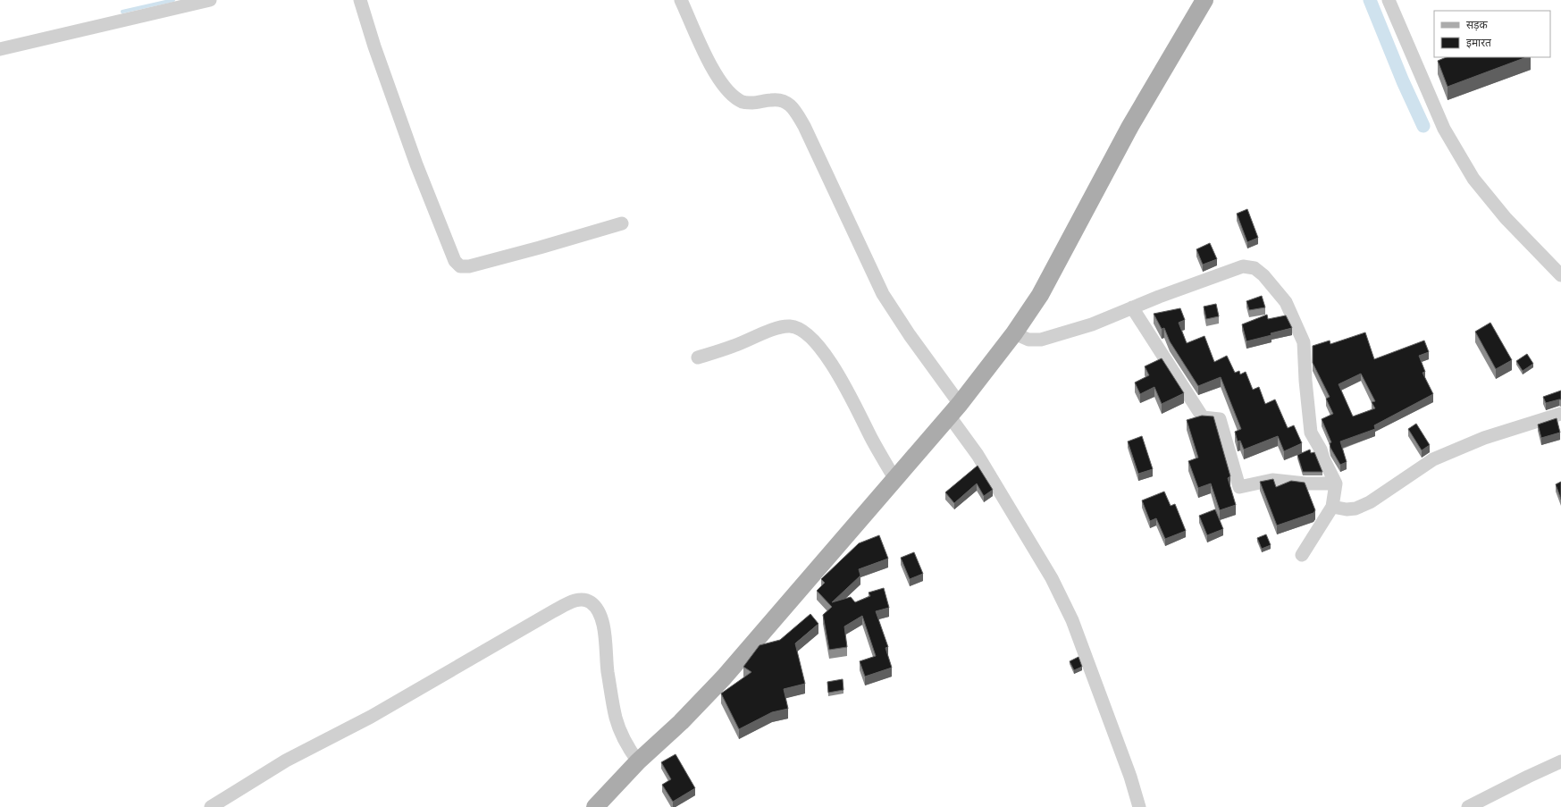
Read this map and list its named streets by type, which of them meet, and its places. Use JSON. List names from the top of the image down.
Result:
{
  "legend": ["सड़क", "इमारत"]
}
